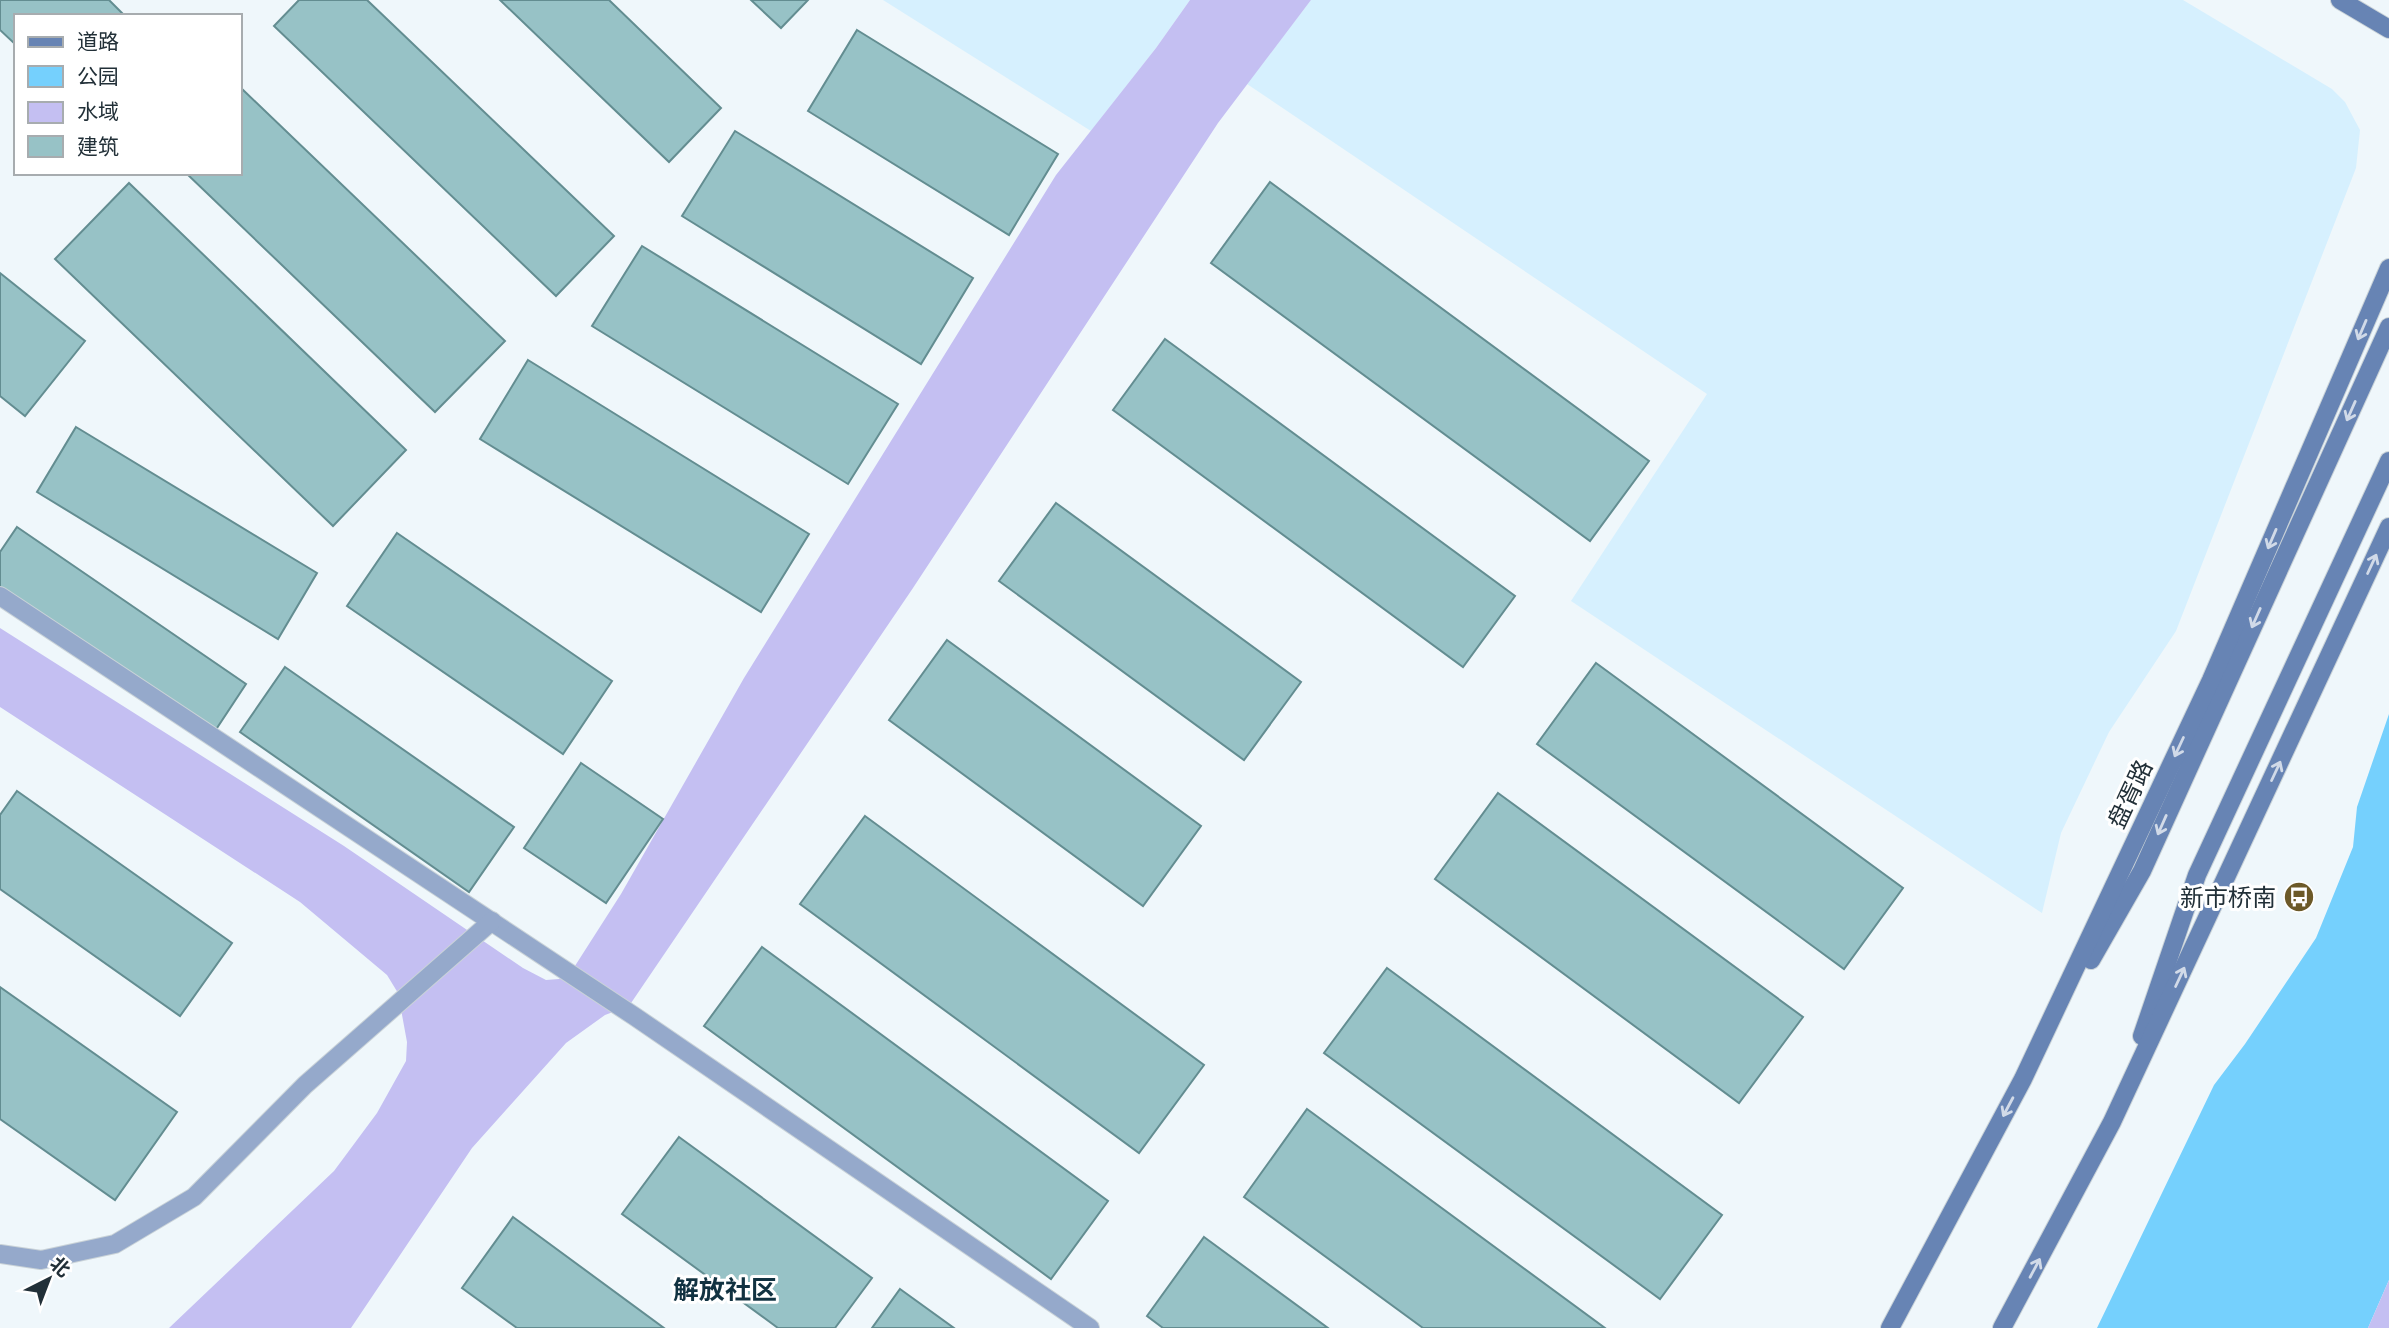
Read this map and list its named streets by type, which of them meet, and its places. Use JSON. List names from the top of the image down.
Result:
{
  "streets": {
    "main road": ["盘胥路"]
  },
  "districts": ["解放社区"],
  "places": {
    "bus stop": ["新市桥南"]
  },
  "legend": [
    "道路",
    "公园",
    "水域",
    "建筑"
  ],
  "north": "top right"
}
